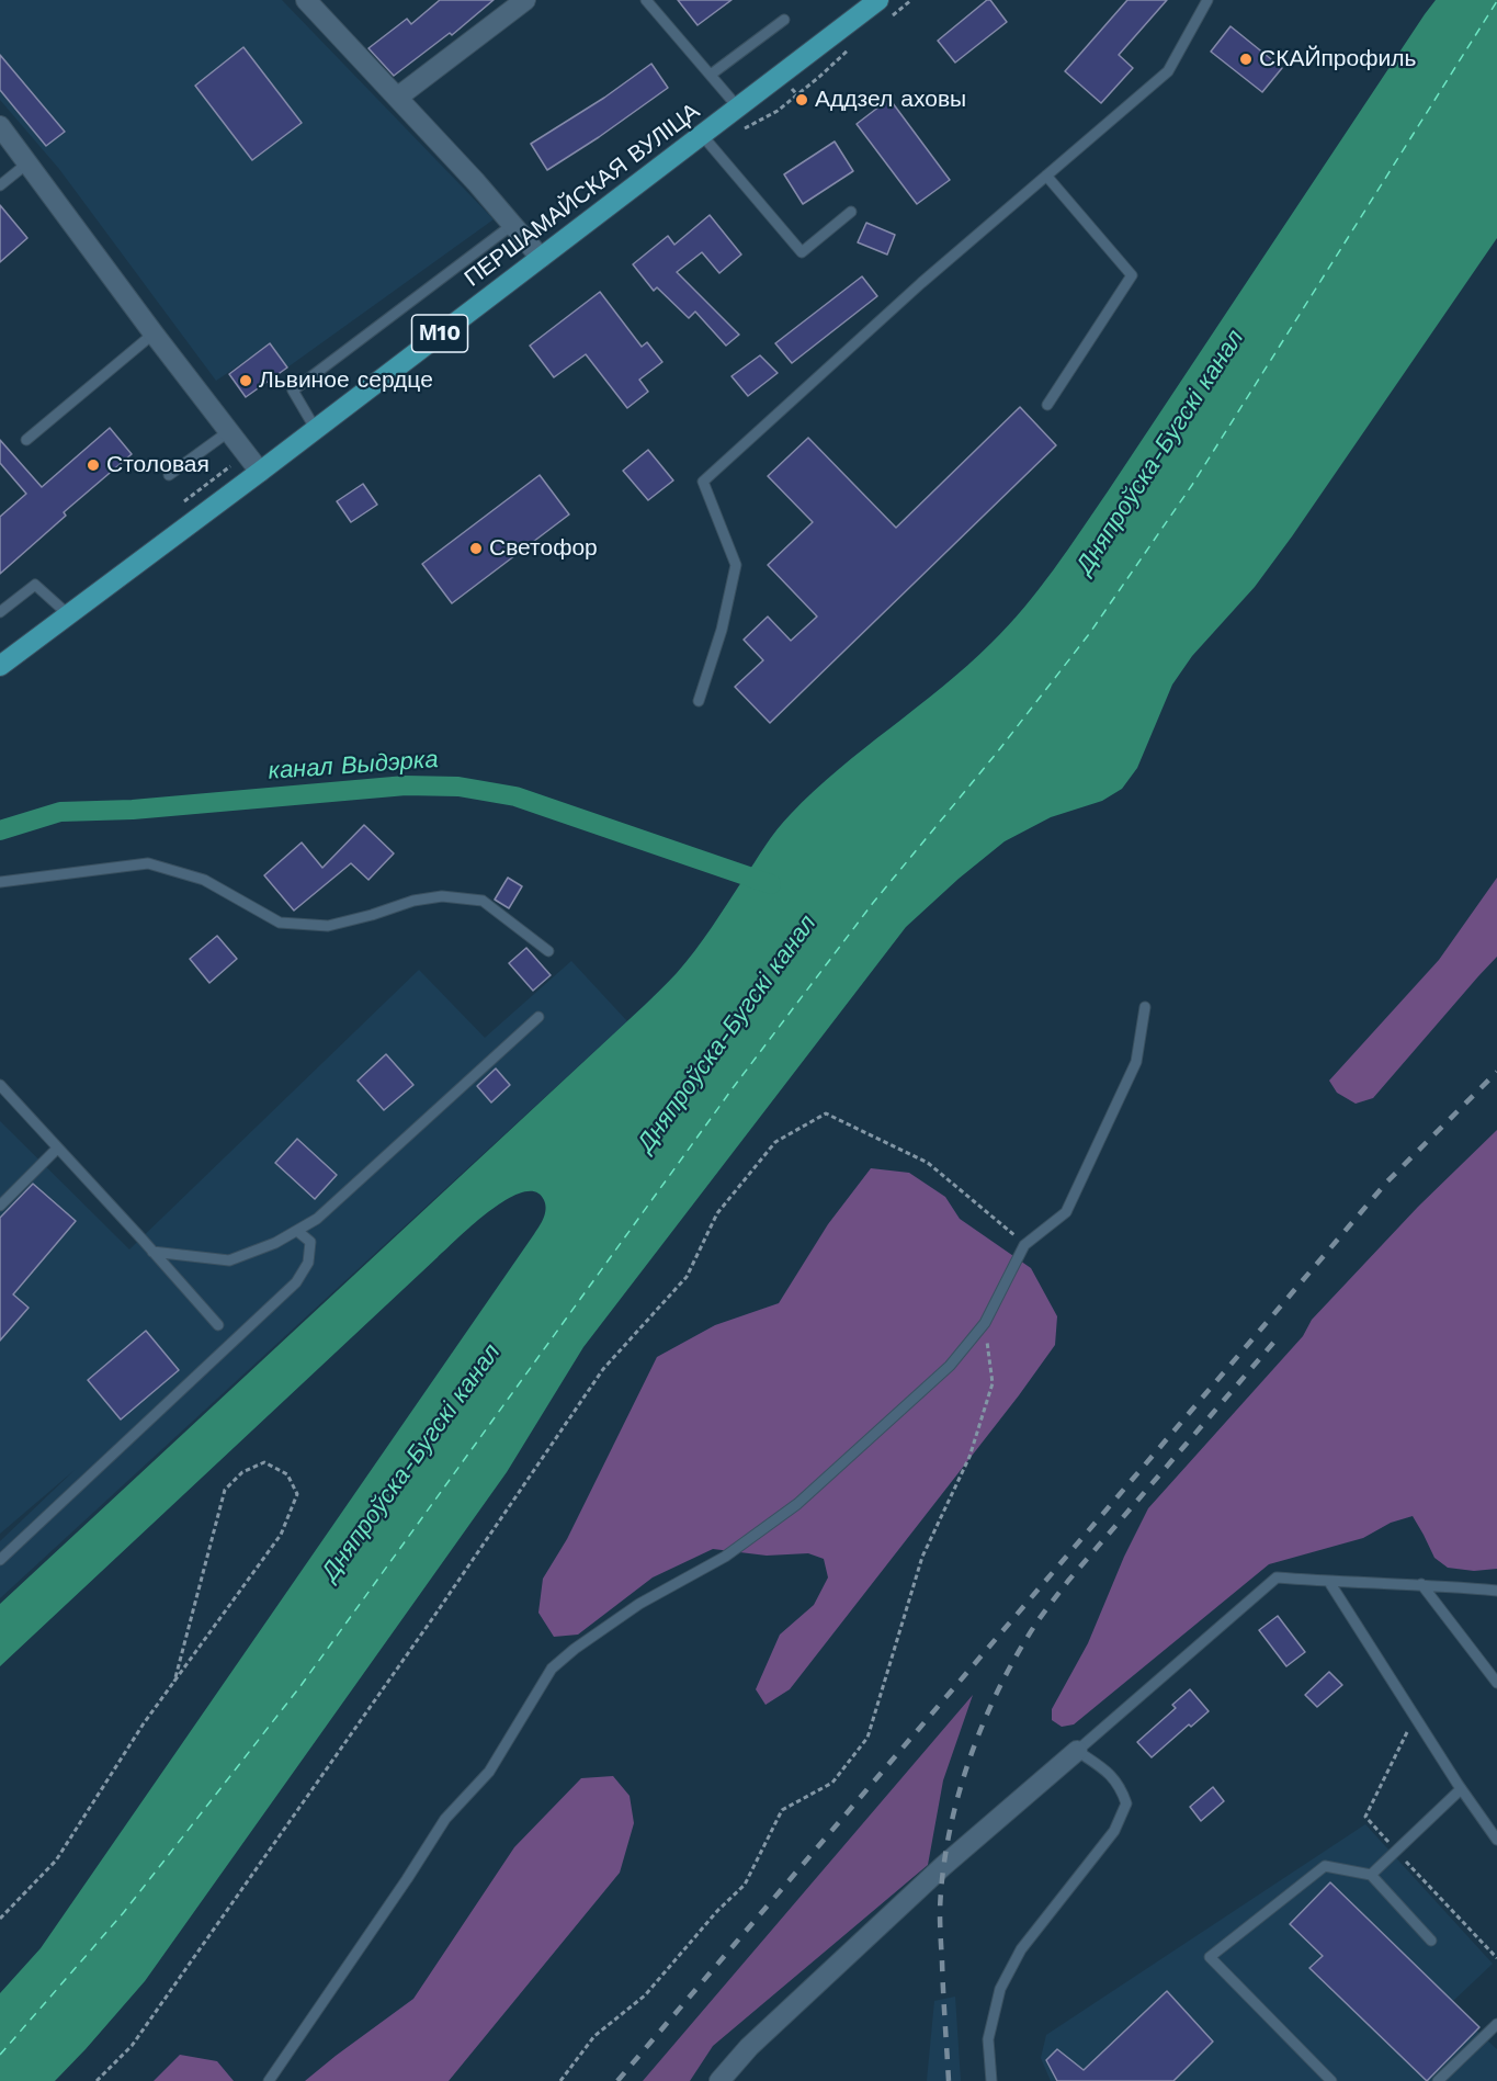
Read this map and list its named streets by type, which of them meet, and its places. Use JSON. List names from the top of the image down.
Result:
{
  "streets": {
    "main road": ["ПЕРШАМАЙСКАЯ ВУЛІЦА", "М10"]
  },
  "water": ["Дняпроўска-Бугскі канал", "канал Выдэрка"],
  "places": [
    "СКАЙпрофиль",
    "Аддзел аховы",
    "Львиное сердце",
    "Столовая",
    "Светофор"
  ]
}
